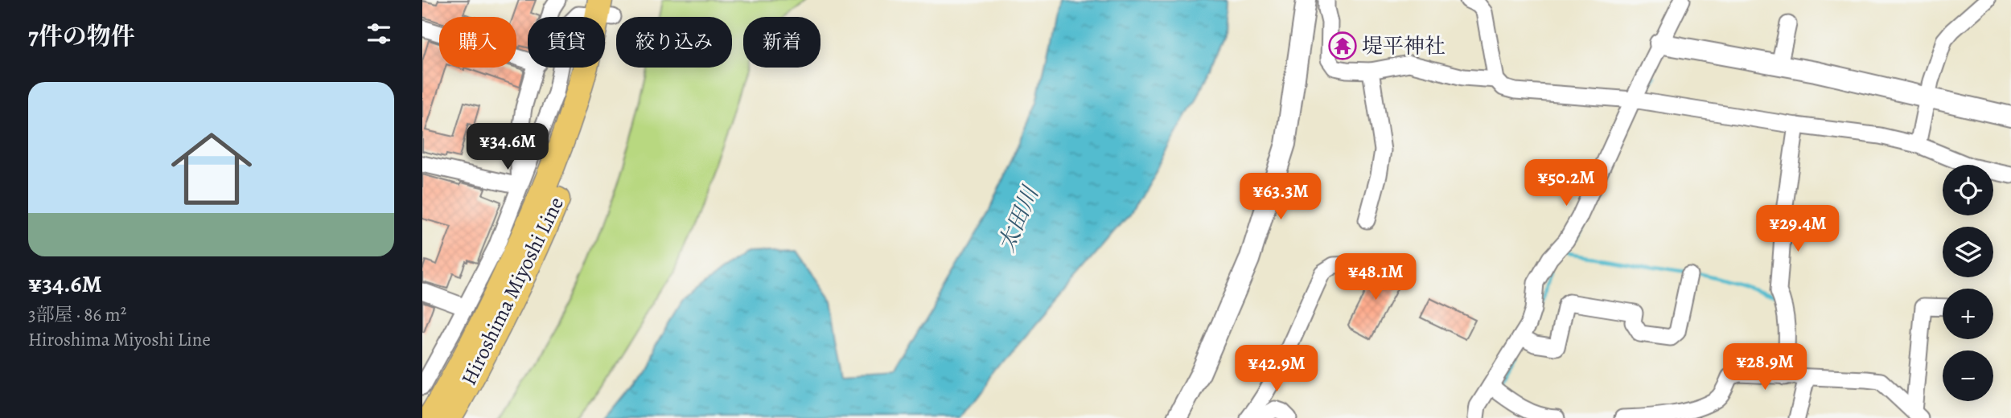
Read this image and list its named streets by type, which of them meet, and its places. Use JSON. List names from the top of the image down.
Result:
{
  "streets": {
    "main road": ["Hiroshima Miyoshi Line"]
  },
  "water": ["太田川"],
  "places": {
    "temple": ["堤平神社"]
  },
  "page": {
    "heading": "7件の物件",
    "chip": [
      "購入",
      "賃貸",
      "絞り込み",
      "新着"
    ],
    "list": [
      {
        "name": "¥34.6M",
        "note": "3部屋 · 86 m² · Hiroshima Miyoshi Line"
      }
    ],
    "price": [
      "¥34.6M",
      "¥50.2M",
      "¥63.3M",
      "¥29.4M",
      "¥48.1M",
      "¥28.9M",
      "¥42.9M"
    ],
    "map_buttons": ["+", "−"]
  }
}
